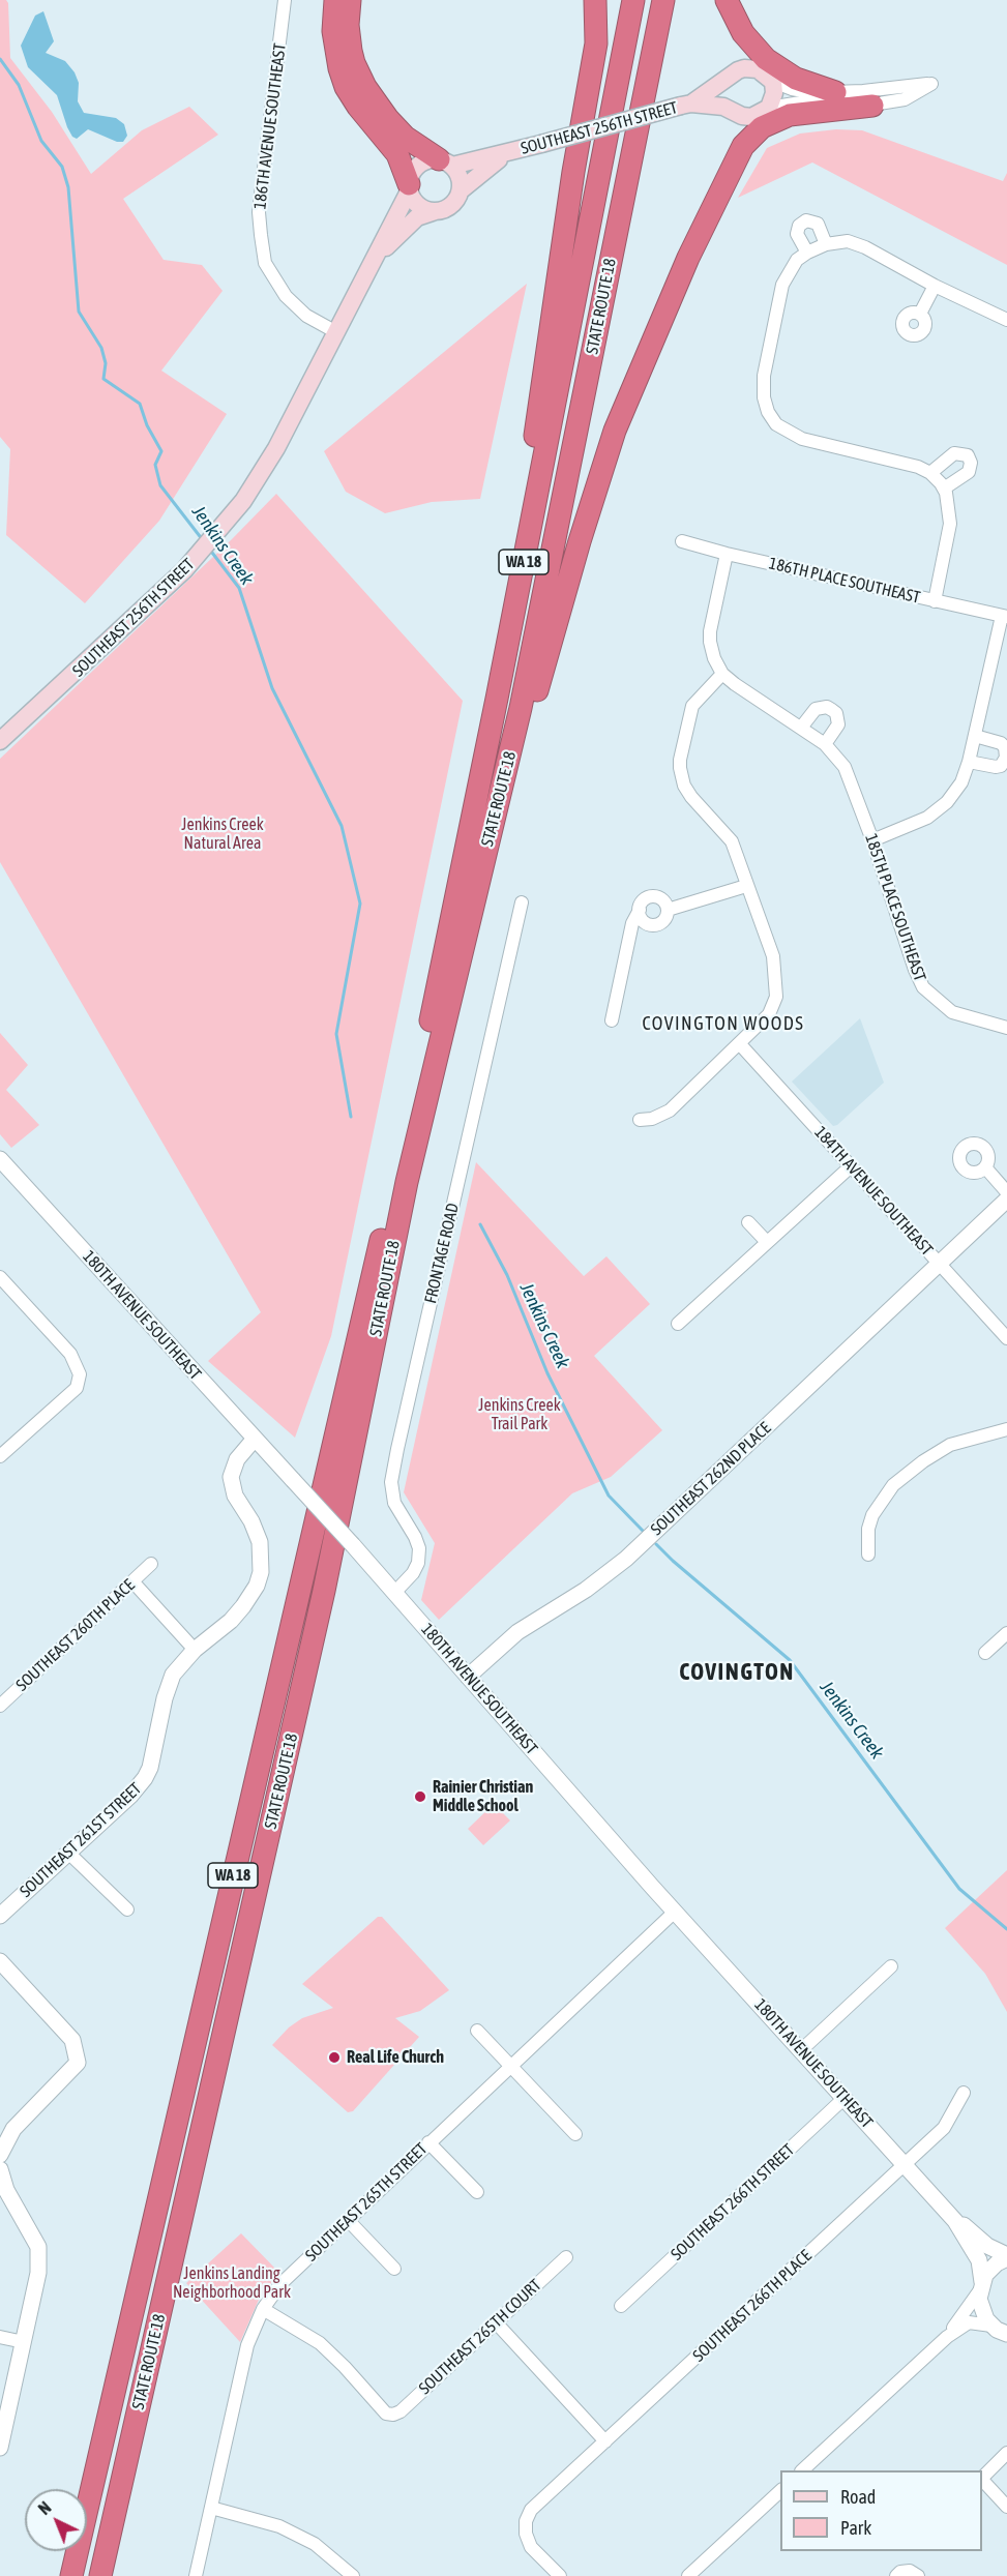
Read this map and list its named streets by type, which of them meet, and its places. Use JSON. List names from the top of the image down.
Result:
{
  "streets": {
    "highway": ["STATE ROUTE 18", "WA 18"],
    "main road": ["SOUTHEAST 256TH STREET"],
    "street": [
      "186TH AVENUE SOUTHEAST",
      "186TH PLACE SOUTHEAST",
      "185TH PLACE SOUTHEAST",
      "184TH AVENUE SOUTHEAST",
      "FRONTAGE ROAD",
      "180TH AVENUE SOUTHEAST",
      "SOUTHEAST 262ND PLACE",
      "SOUTHEAST 260TH PLACE",
      "SOUTHEAST 261ST STREET",
      "SOUTHEAST 265TH STREET",
      "SOUTHEAST 266TH STREET",
      "SOUTHEAST 266TH PLACE",
      "SOUTHEAST 265TH COURT"
    ]
  },
  "crossings": [
    ["186TH AVENUE SOUTHEAST", "SOUTHEAST 256TH STREET"],
    ["184TH AVENUE SOUTHEAST", "SOUTHEAST 262ND PLACE"],
    ["FRONTAGE ROAD", "180TH AVENUE SOUTHEAST"],
    ["180TH AVENUE SOUTHEAST", "SOUTHEAST 262ND PLACE"],
    ["180TH AVENUE SOUTHEAST", "SOUTHEAST 261ST STREET"],
    ["180TH AVENUE SOUTHEAST", "SOUTHEAST 265TH STREET"],
    ["180TH AVENUE SOUTHEAST", "SOUTHEAST 266TH STREET"],
    ["180TH AVENUE SOUTHEAST", "SOUTHEAST 266TH PLACE"],
    ["SOUTHEAST 265TH STREET", "SOUTHEAST 265TH COURT"]
  ],
  "districts": ["COVINGTON WOODS", "COVINGTON"],
  "water": ["Jenkins Creek"],
  "parks": ["Jenkins Creek Natural Area", "Jenkins Creek Trail Park", "Jenkins Landing Neighborhood Park"],
  "places": ["Rainier Christian Middle School", "Real Life Church"],
  "legend": ["Road", "Park"],
  "north": "top left"
}
